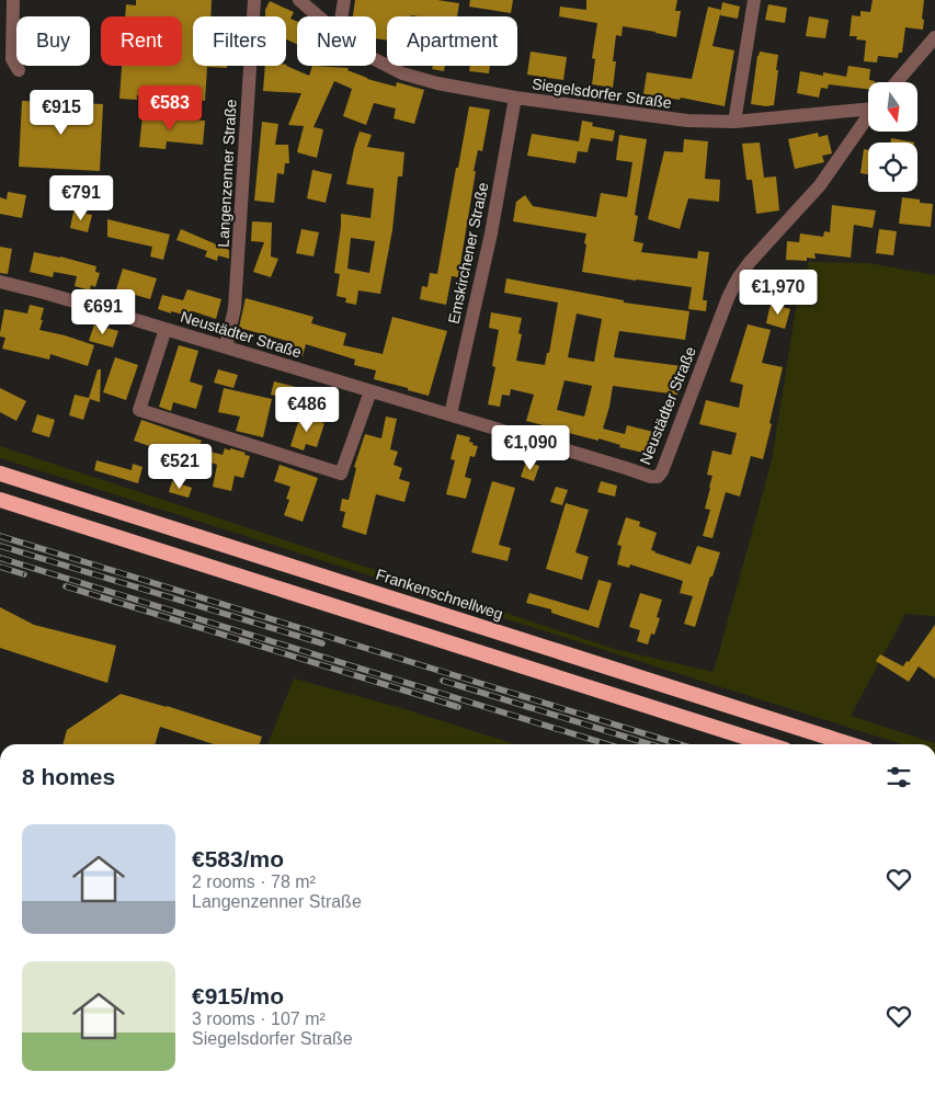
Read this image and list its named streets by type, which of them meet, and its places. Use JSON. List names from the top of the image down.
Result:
{
  "streets": {
    "highway": ["Frankenschnellweg"],
    "street": [
      "Siegelsdorfer Straße",
      "Langenzenner Straße",
      "Emskirchener Straße",
      "Neustädter Straße"
    ]
  },
  "crossings": [
    ["Siegelsdorfer Straße", "Emskirchener Straße"],
    ["Langenzenner Straße", "Neustädter Straße"],
    ["Emskirchener Straße", "Neustädter Straße"]
  ],
  "north": "bottom",
  "page": {
    "chip": [
      "Buy",
      "Rent",
      "Filters",
      "New",
      "Apartment"
    ],
    "price": [
      "€583",
      "€915",
      "€791",
      "€1,970",
      "€691",
      "€486",
      "€1,090",
      "€521"
    ],
    "heading": "8 homes",
    "list": [
      {
        "name": "€583/mo",
        "note": "2 rooms · 78 m² · Langenzenner Straße"
      },
      {
        "name": "€915/mo",
        "note": "3 rooms · 107 m² · Siegelsdorfer Straße"
      }
    ]
  }
}
